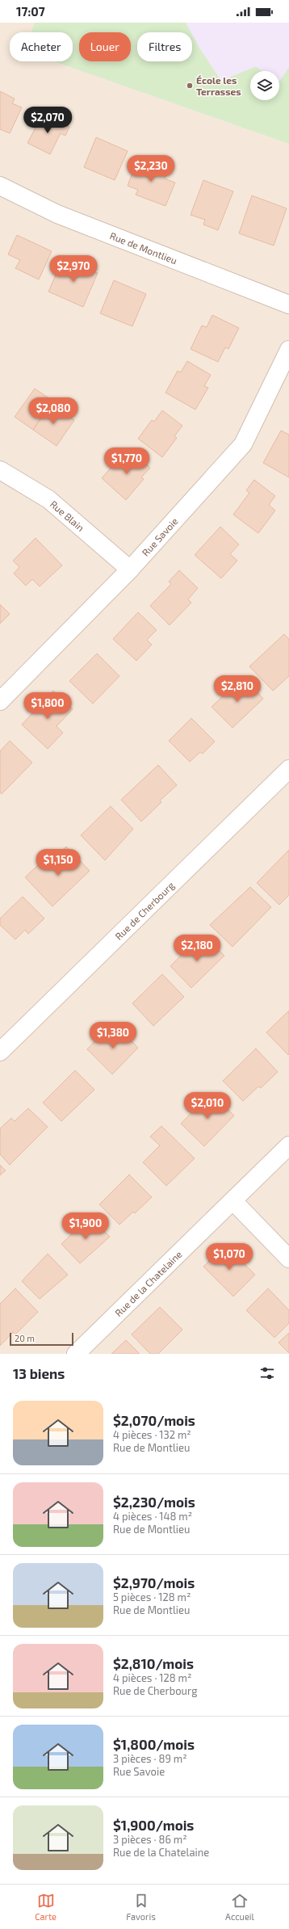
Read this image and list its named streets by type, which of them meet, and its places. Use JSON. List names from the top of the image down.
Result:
{
  "streets": {
    "street": [
      "Rue de Montlieu",
      "Rue Blain",
      "Rue Savoie",
      "Rue de Cherbourg",
      "Rue de la Chatelaine"
    ]
  },
  "crossings": [
    ["Rue Blain", "Rue Savoie"]
  ],
  "places": ["École les Terrasses"],
  "scale_bar": "20 m",
  "page": {
    "status": "17:07",
    "chip": ["Acheter", "Louer", "Filtres"],
    "price": [
      "$2,070",
      "$2,230",
      "$2,970",
      "$2,080",
      "$1,770",
      "$2,810",
      "$1,800",
      "$1,150",
      "$2,180",
      "$1,380",
      "$2,010",
      "$1,900",
      "$1,070"
    ],
    "scale": "20 m",
    "heading": "13 biens",
    "list": [
      {
        "name": "$2,070/mois",
        "note": "4 pièces · 132 m² · Rue de Montlieu"
      },
      {
        "name": "$2,230/mois",
        "note": "4 pièces · 148 m² · Rue de Montlieu"
      },
      {
        "name": "$2,970/mois",
        "note": "5 pièces · 128 m² · Rue de Montlieu"
      },
      {
        "name": "$2,810/mois",
        "note": "4 pièces · 128 m² · Rue de Cherbourg"
      },
      {
        "name": "$1,800/mois",
        "note": "3 pièces · 89 m² · Rue Savoie"
      },
      {
        "name": "$1,900/mois",
        "note": "3 pièces · 86 m² · Rue de la Chatelaine"
      }
    ],
    "tabs": ["Carte", "Favoris", "Accueil"]
  }
}
